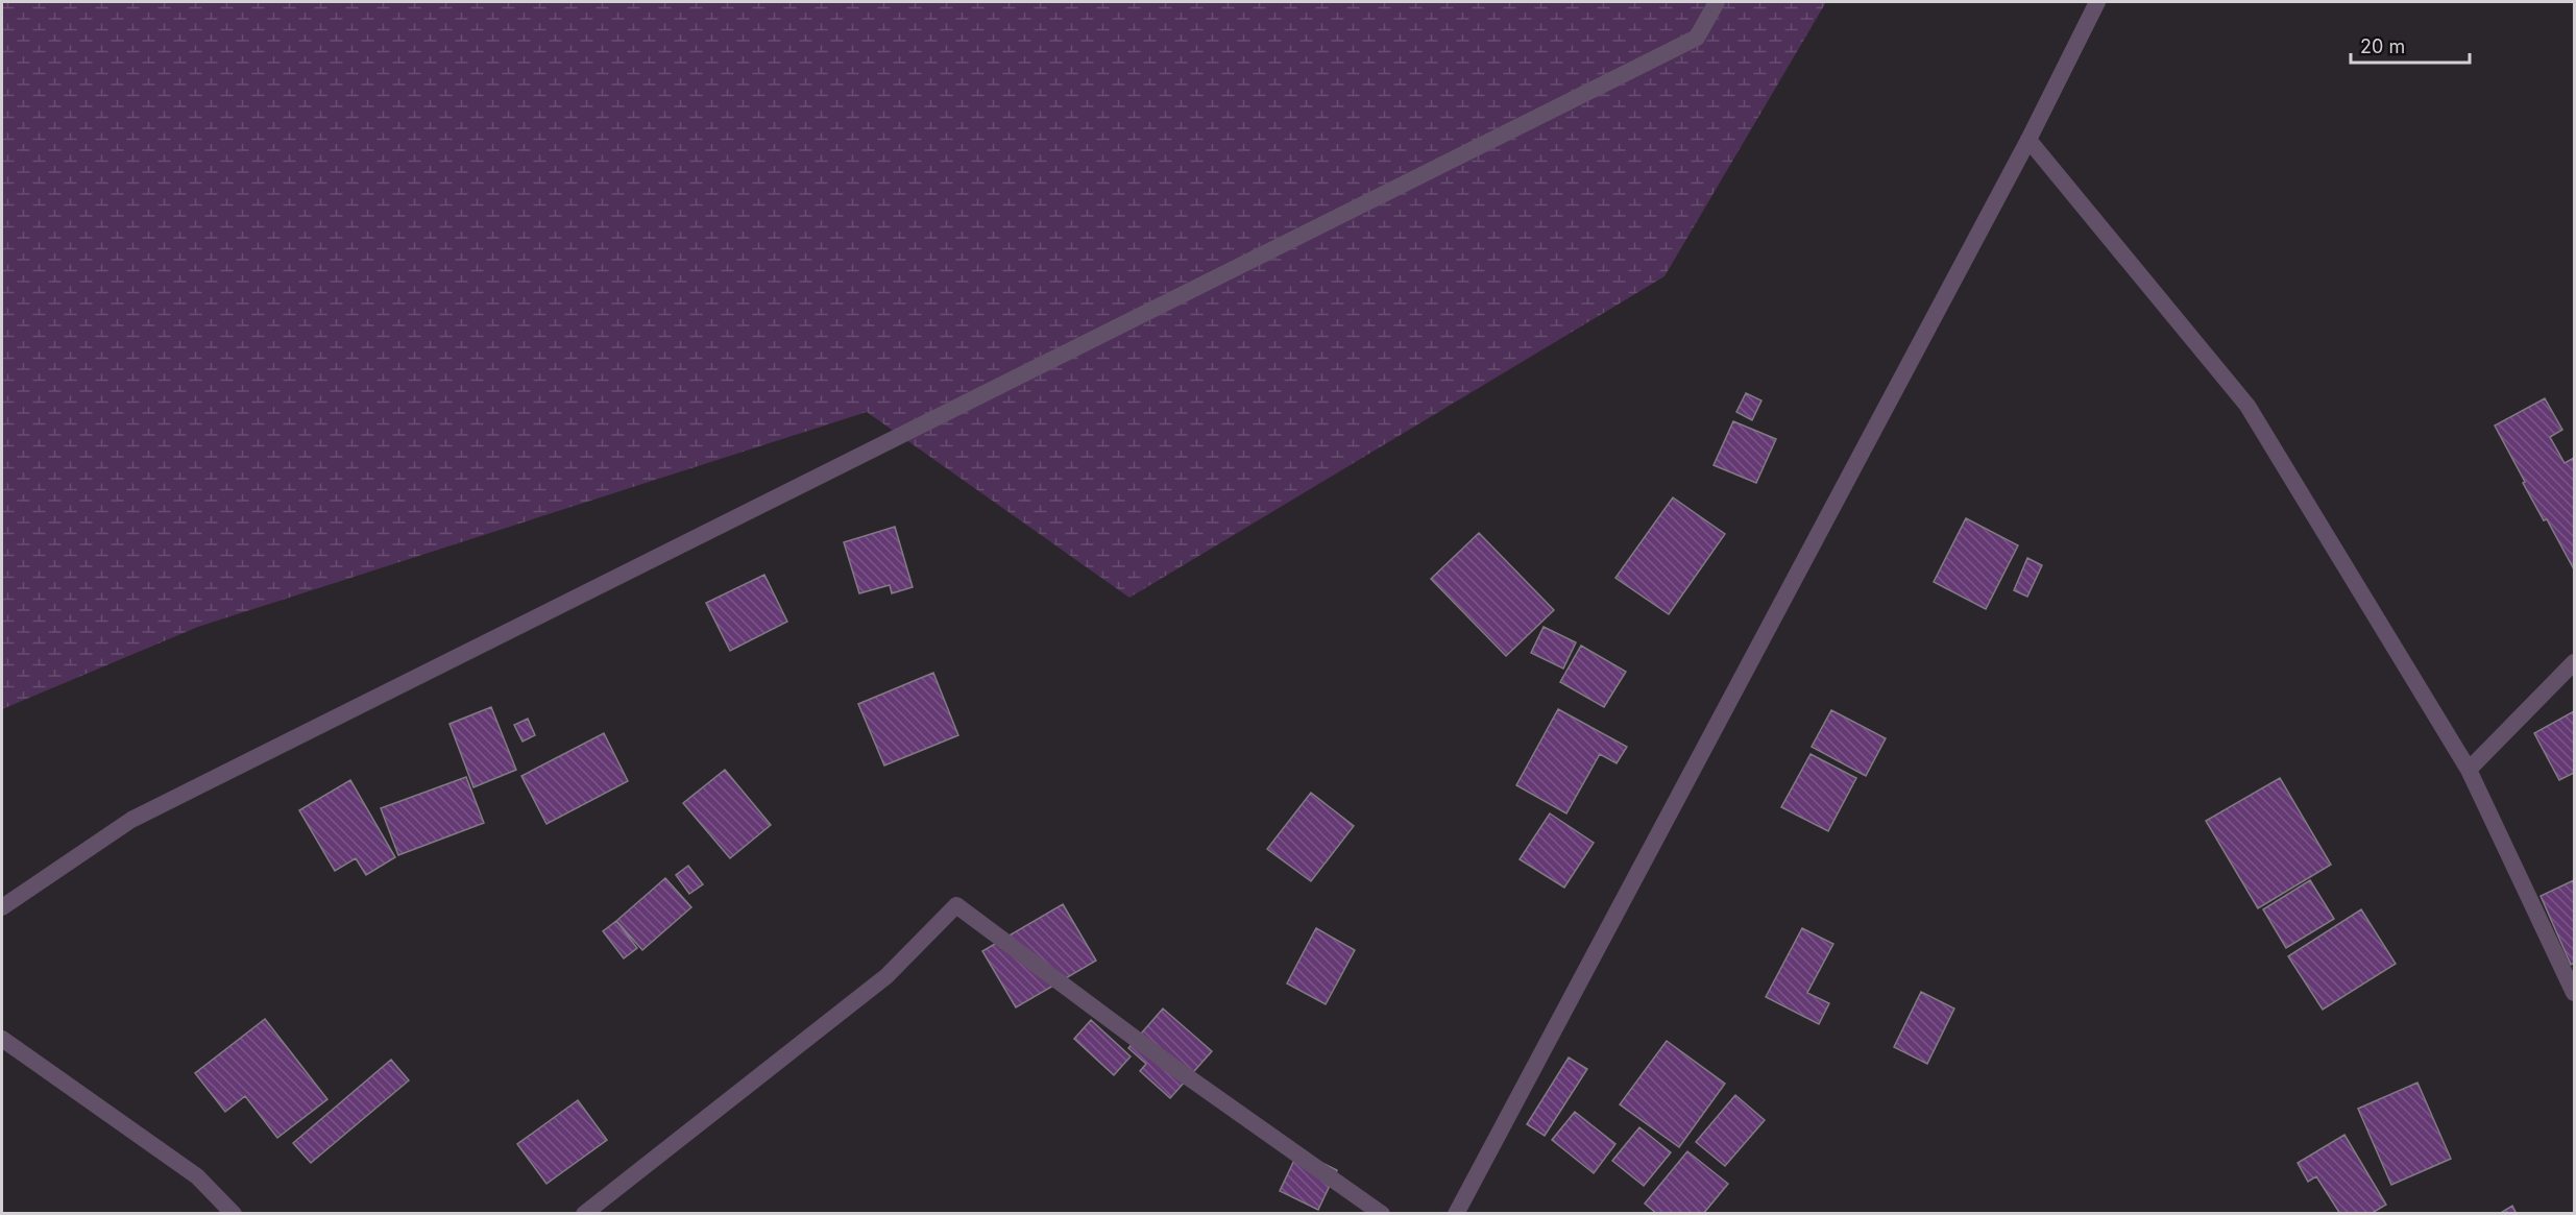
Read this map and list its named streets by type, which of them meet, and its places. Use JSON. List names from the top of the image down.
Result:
{
  "scale_bar": "20 m"
}
